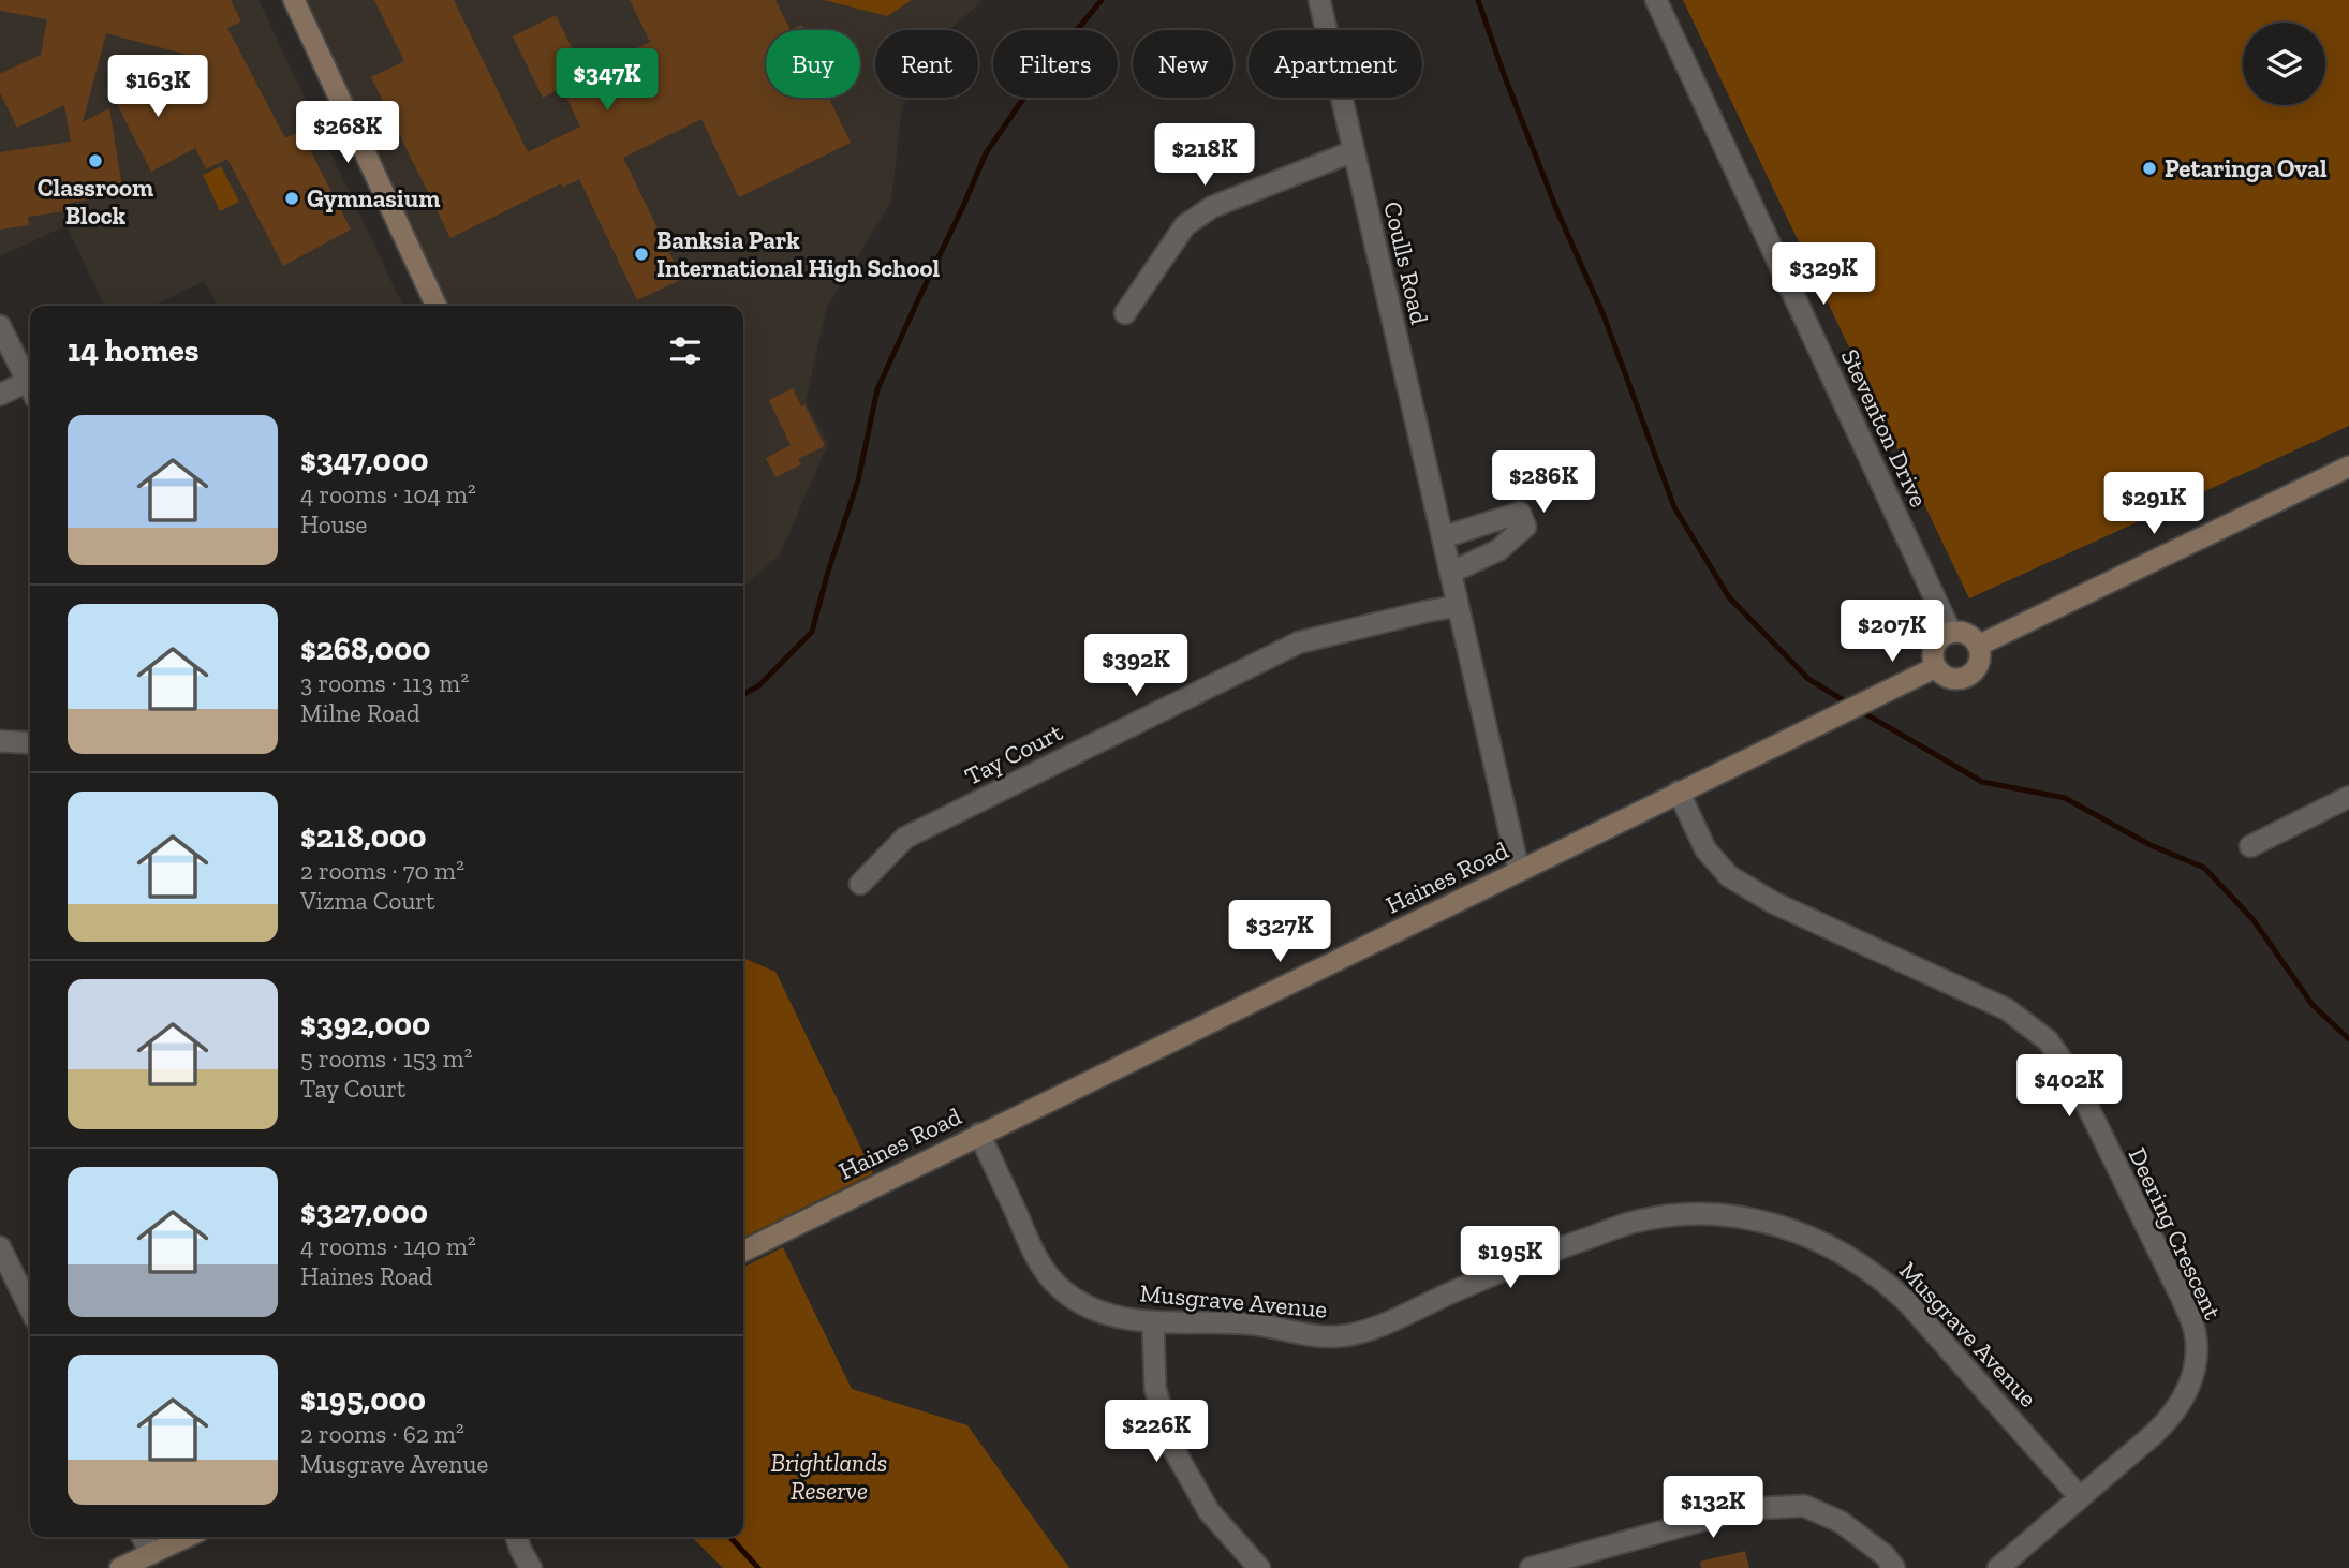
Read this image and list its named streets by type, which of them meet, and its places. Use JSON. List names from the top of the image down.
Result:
{
  "streets": {
    "main road": ["Haines Road"],
    "street": [
      "Coulls Road",
      "Steventon Drive",
      "Tay Court",
      "Deering Crescent",
      "Musgrave Avenue"
    ]
  },
  "crossings": [
    ["Coulls Road", "Tay Court"],
    ["Coulls Road", "Haines Road"],
    ["Steventon Drive", "Haines Road"],
    ["Haines Road", "Deering Crescent"],
    ["Haines Road", "Musgrave Avenue"],
    ["Deering Crescent", "Musgrave Avenue"]
  ],
  "parks": ["Brightlands Reserve"],
  "places": [
    "Classroom Block",
    "Petaringa Oval",
    "Gymnasium",
    "Banksia Park International High School"
  ],
  "page": {
    "chip": [
      "Buy",
      "Rent",
      "Filters",
      "New",
      "Apartment"
    ],
    "price": [
      "$347K",
      "$163K",
      "$268K",
      "$218K",
      "$329K",
      "$286K",
      "$291K",
      "$207K",
      "$392K",
      "$327K",
      "$402K",
      "$195K",
      "$226K",
      "$132K"
    ],
    "heading": "14 homes",
    "list": [
      {
        "name": "$347,000",
        "note": "4 rooms · 104 m² · House"
      },
      {
        "name": "$268,000",
        "note": "3 rooms · 113 m² · Milne Road"
      },
      {
        "name": "$218,000",
        "note": "2 rooms · 70 m² · Vizma Court"
      },
      {
        "name": "$392,000",
        "note": "5 rooms · 153 m² · Tay Court"
      },
      {
        "name": "$327,000",
        "note": "4 rooms · 140 m² · Haines Road"
      },
      {
        "name": "$195,000",
        "note": "2 rooms · 62 m² · Musgrave Avenue"
      }
    ]
  }
}
